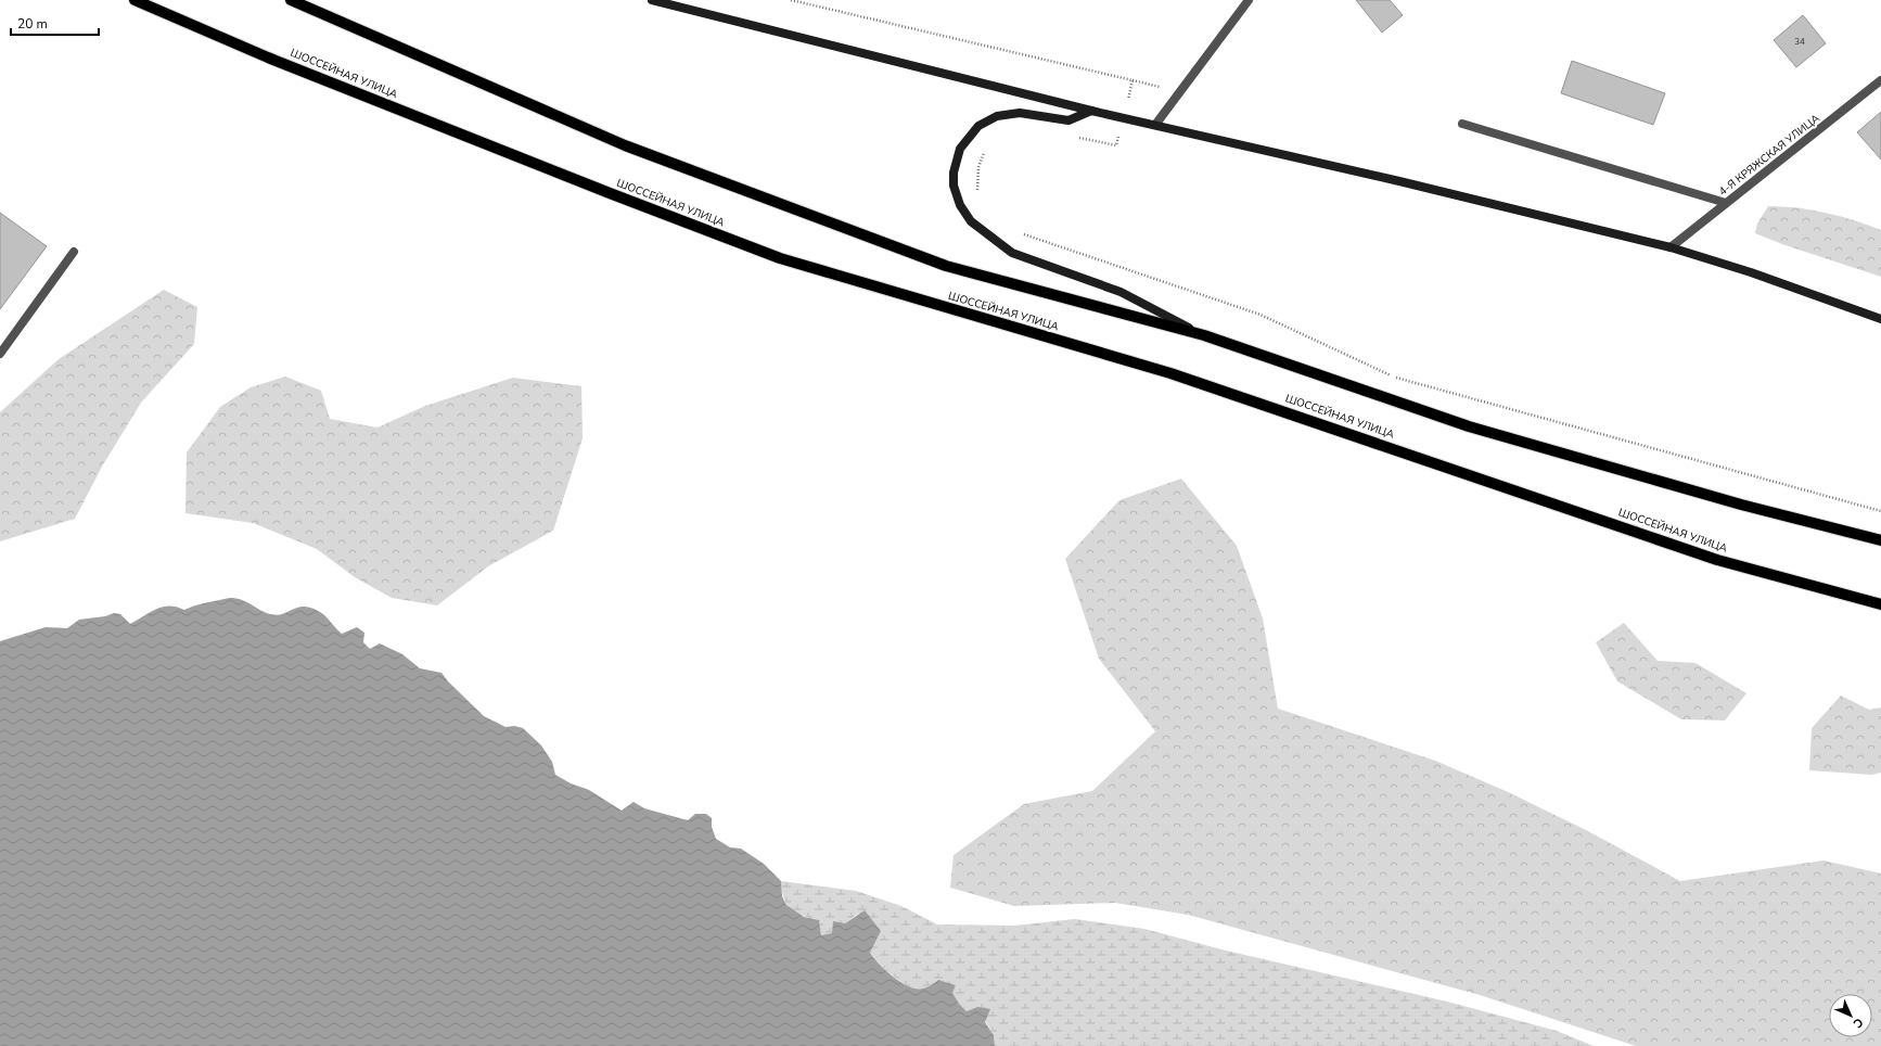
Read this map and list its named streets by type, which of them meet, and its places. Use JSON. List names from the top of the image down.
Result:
{
  "streets": {
    "main road": ["ШОССЕЙНАЯ УЛИЦА"],
    "street": ["4-Я КРЯЖСКАЯ УЛИЦА"]
  },
  "house_numbers": ["34"],
  "scale_bar": "20 m",
  "north": "bottom right"
}
